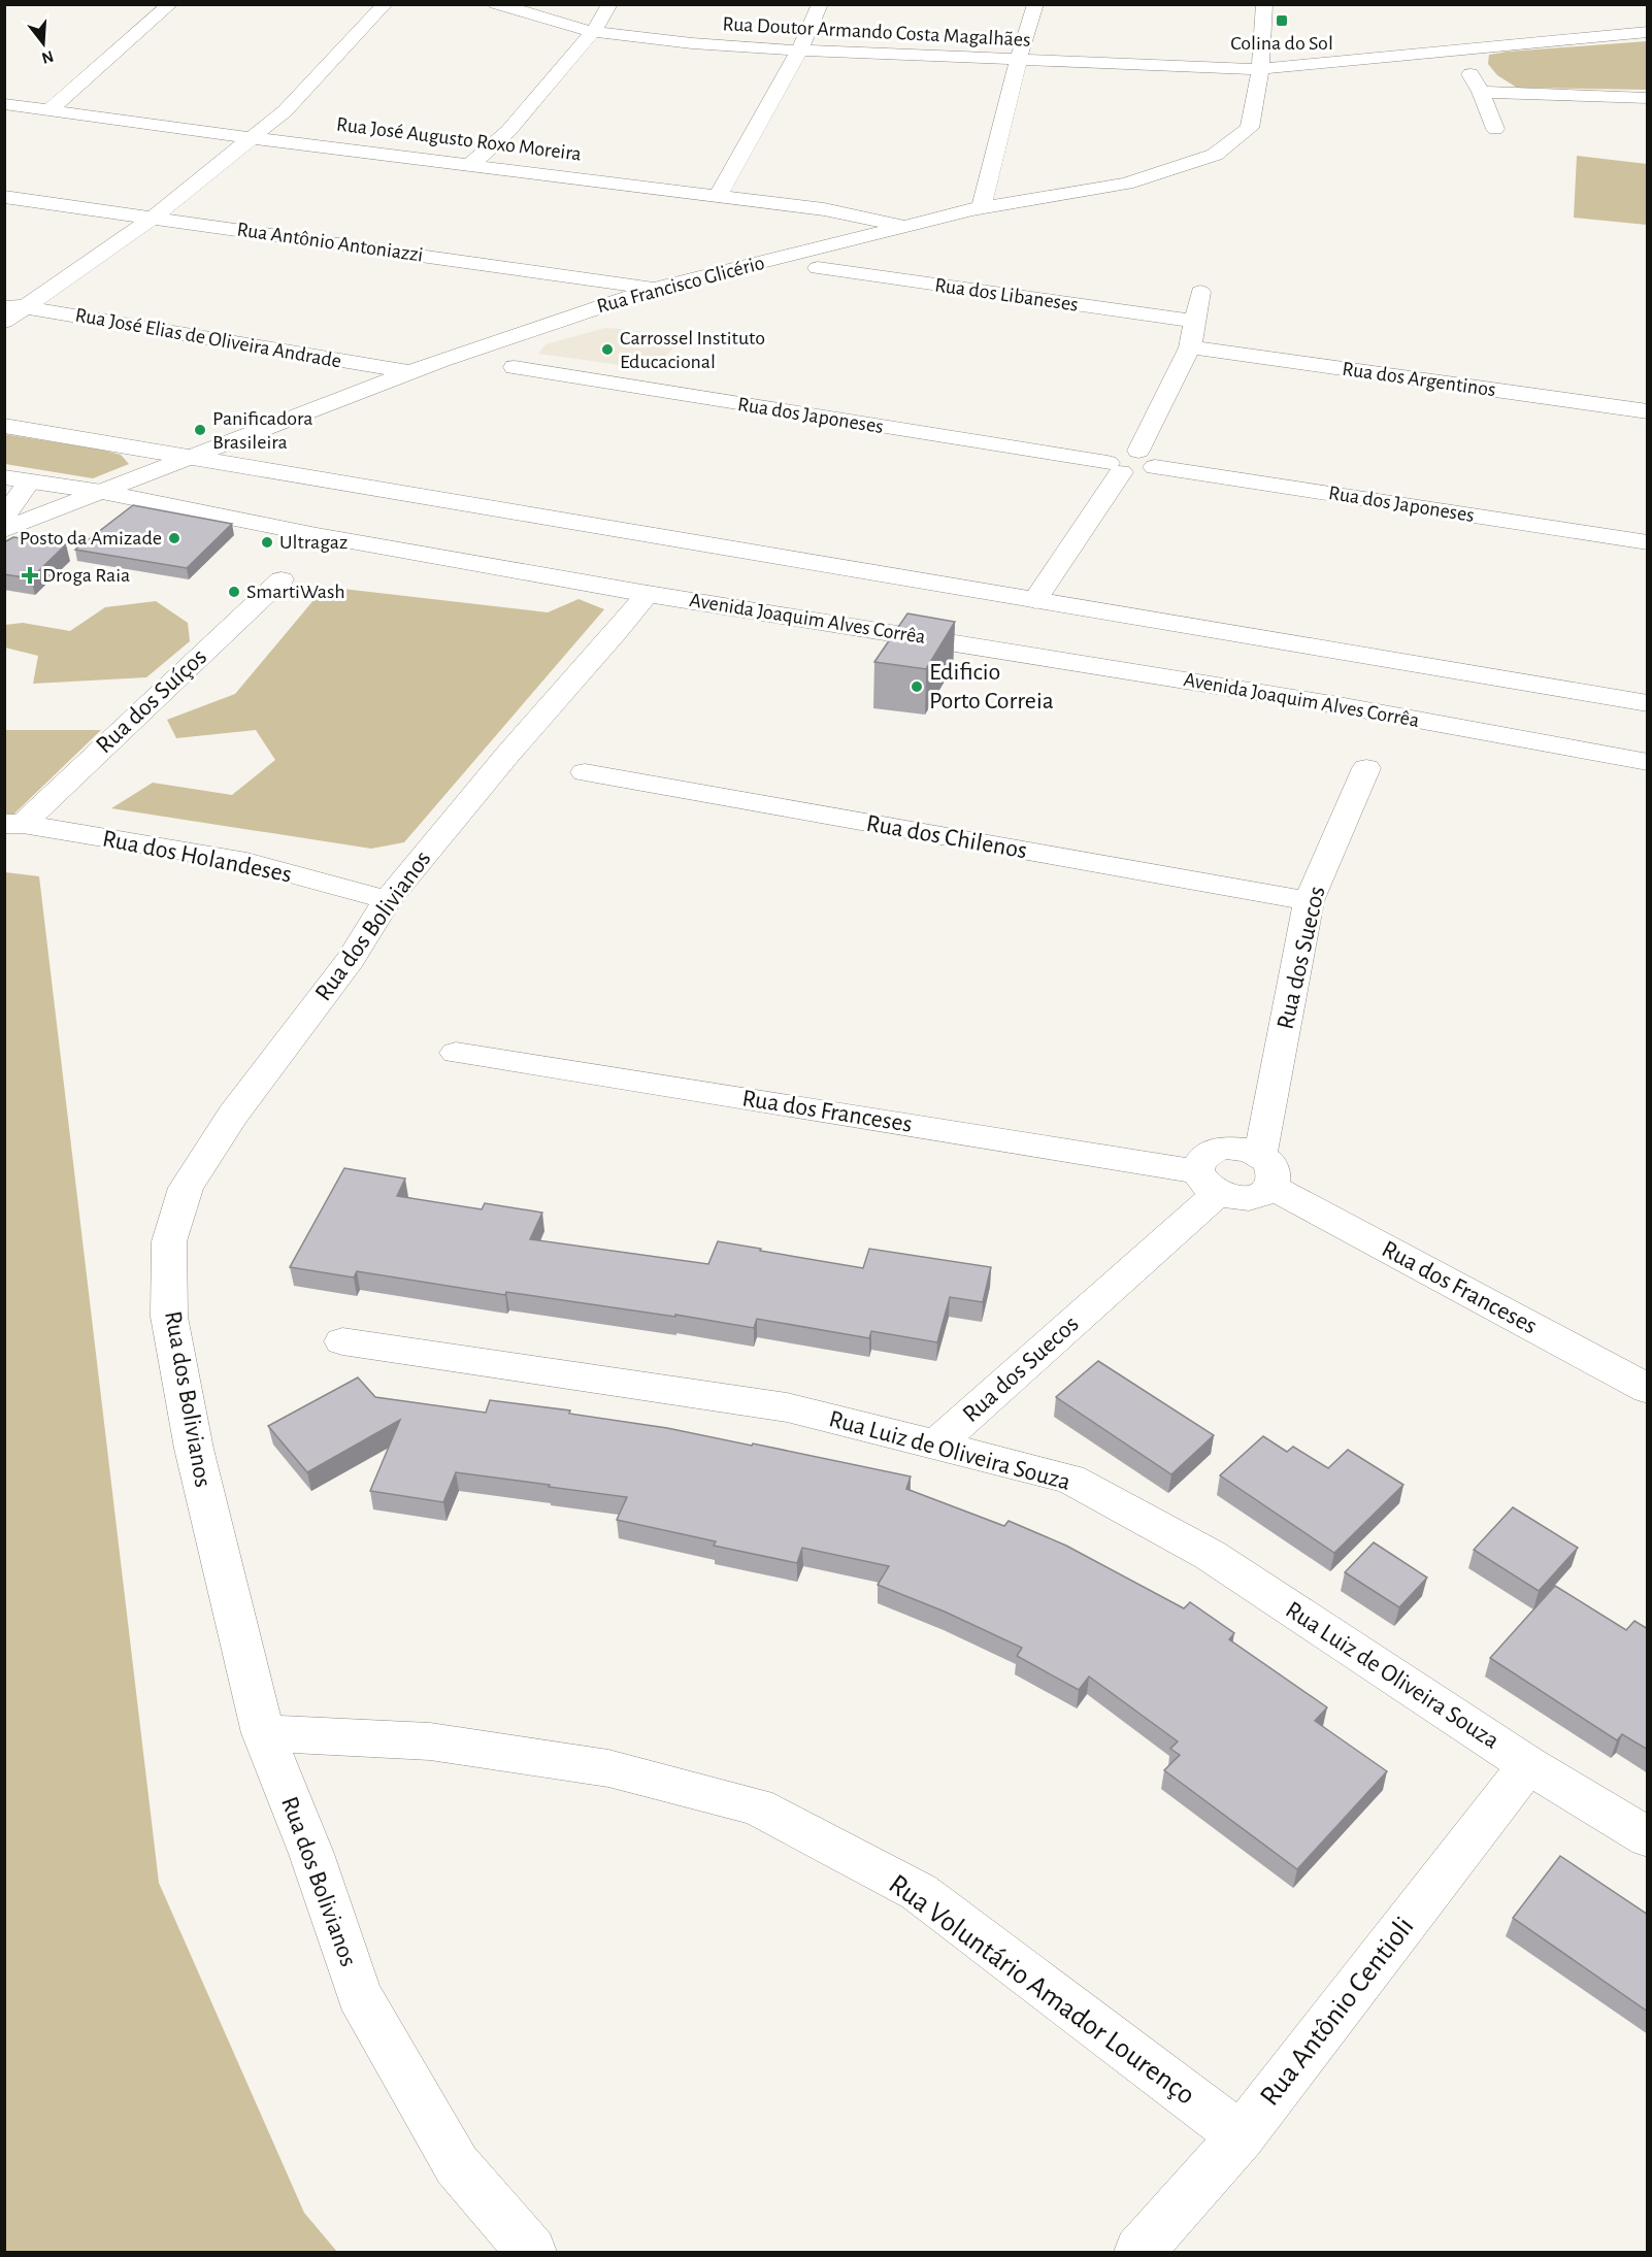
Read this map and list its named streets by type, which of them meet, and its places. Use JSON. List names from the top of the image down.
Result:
{
  "streets": {
    "street": [
      "Rua Doutor Armando Costa Magalhães",
      "Rua José Augusto Roxo Moreira",
      "Rua Antônio Antoniazzi",
      "Rua Francisco Glicério",
      "Rua dos Libaneses",
      "Rua José Elias de Oliveira Andrade",
      "Rua dos Argentinos",
      "Rua dos Japoneses",
      "Avenida Joaquim Alves Corrêa",
      "Rua dos Suíços",
      "Rua dos Chilenos",
      "Rua dos Holandeses",
      "Rua dos Bolivianos",
      "Rua dos Suecos",
      "Rua dos Franceses",
      "Rua Luiz de Oliveira Souza",
      "Rua Voluntário Amador Lourenço",
      "Rua Antônio Centioli"
    ]
  },
  "crossings": [
    ["Rua Doutor Armando Costa Magalhães", "Rua Francisco Glicério"],
    ["Rua José Augusto Roxo Moreira", "Rua Francisco Glicério"],
    ["Rua Antônio Antoniazzi", "Rua Francisco Glicério"],
    ["Rua Francisco Glicério", "Rua José Elias de Oliveira Andrade"],
    ["Rua Francisco Glicério", "Avenida Joaquim Alves Corrêa"],
    ["Avenida Joaquim Alves Corrêa", "Rua dos Bolivianos"],
    ["Rua dos Suíços", "Rua dos Holandeses"],
    ["Rua dos Chilenos", "Rua dos Suecos"],
    ["Rua dos Holandeses", "Rua dos Bolivianos"],
    ["Rua dos Bolivianos", "Rua Voluntário Amador Lourenço"],
    ["Rua dos Suecos", "Rua dos Franceses"],
    ["Rua dos Suecos", "Rua Luiz de Oliveira Souza"],
    ["Rua Luiz de Oliveira Souza", "Rua Antônio Centioli"],
    ["Rua Voluntário Amador Lourenço", "Rua Antônio Centioli"]
  ],
  "places": {
    "transit": ["Colina do Sol"],
    "other": [
      "Carrossel Instituto Educacional",
      "Panificadora Brasileira",
      "Posto da Amizade",
      "Ultragaz",
      "SmartiWash",
      "Edificio Porto Correia"
    ],
    "health": ["Droga Raia"]
  },
  "north": "bottom"
}
